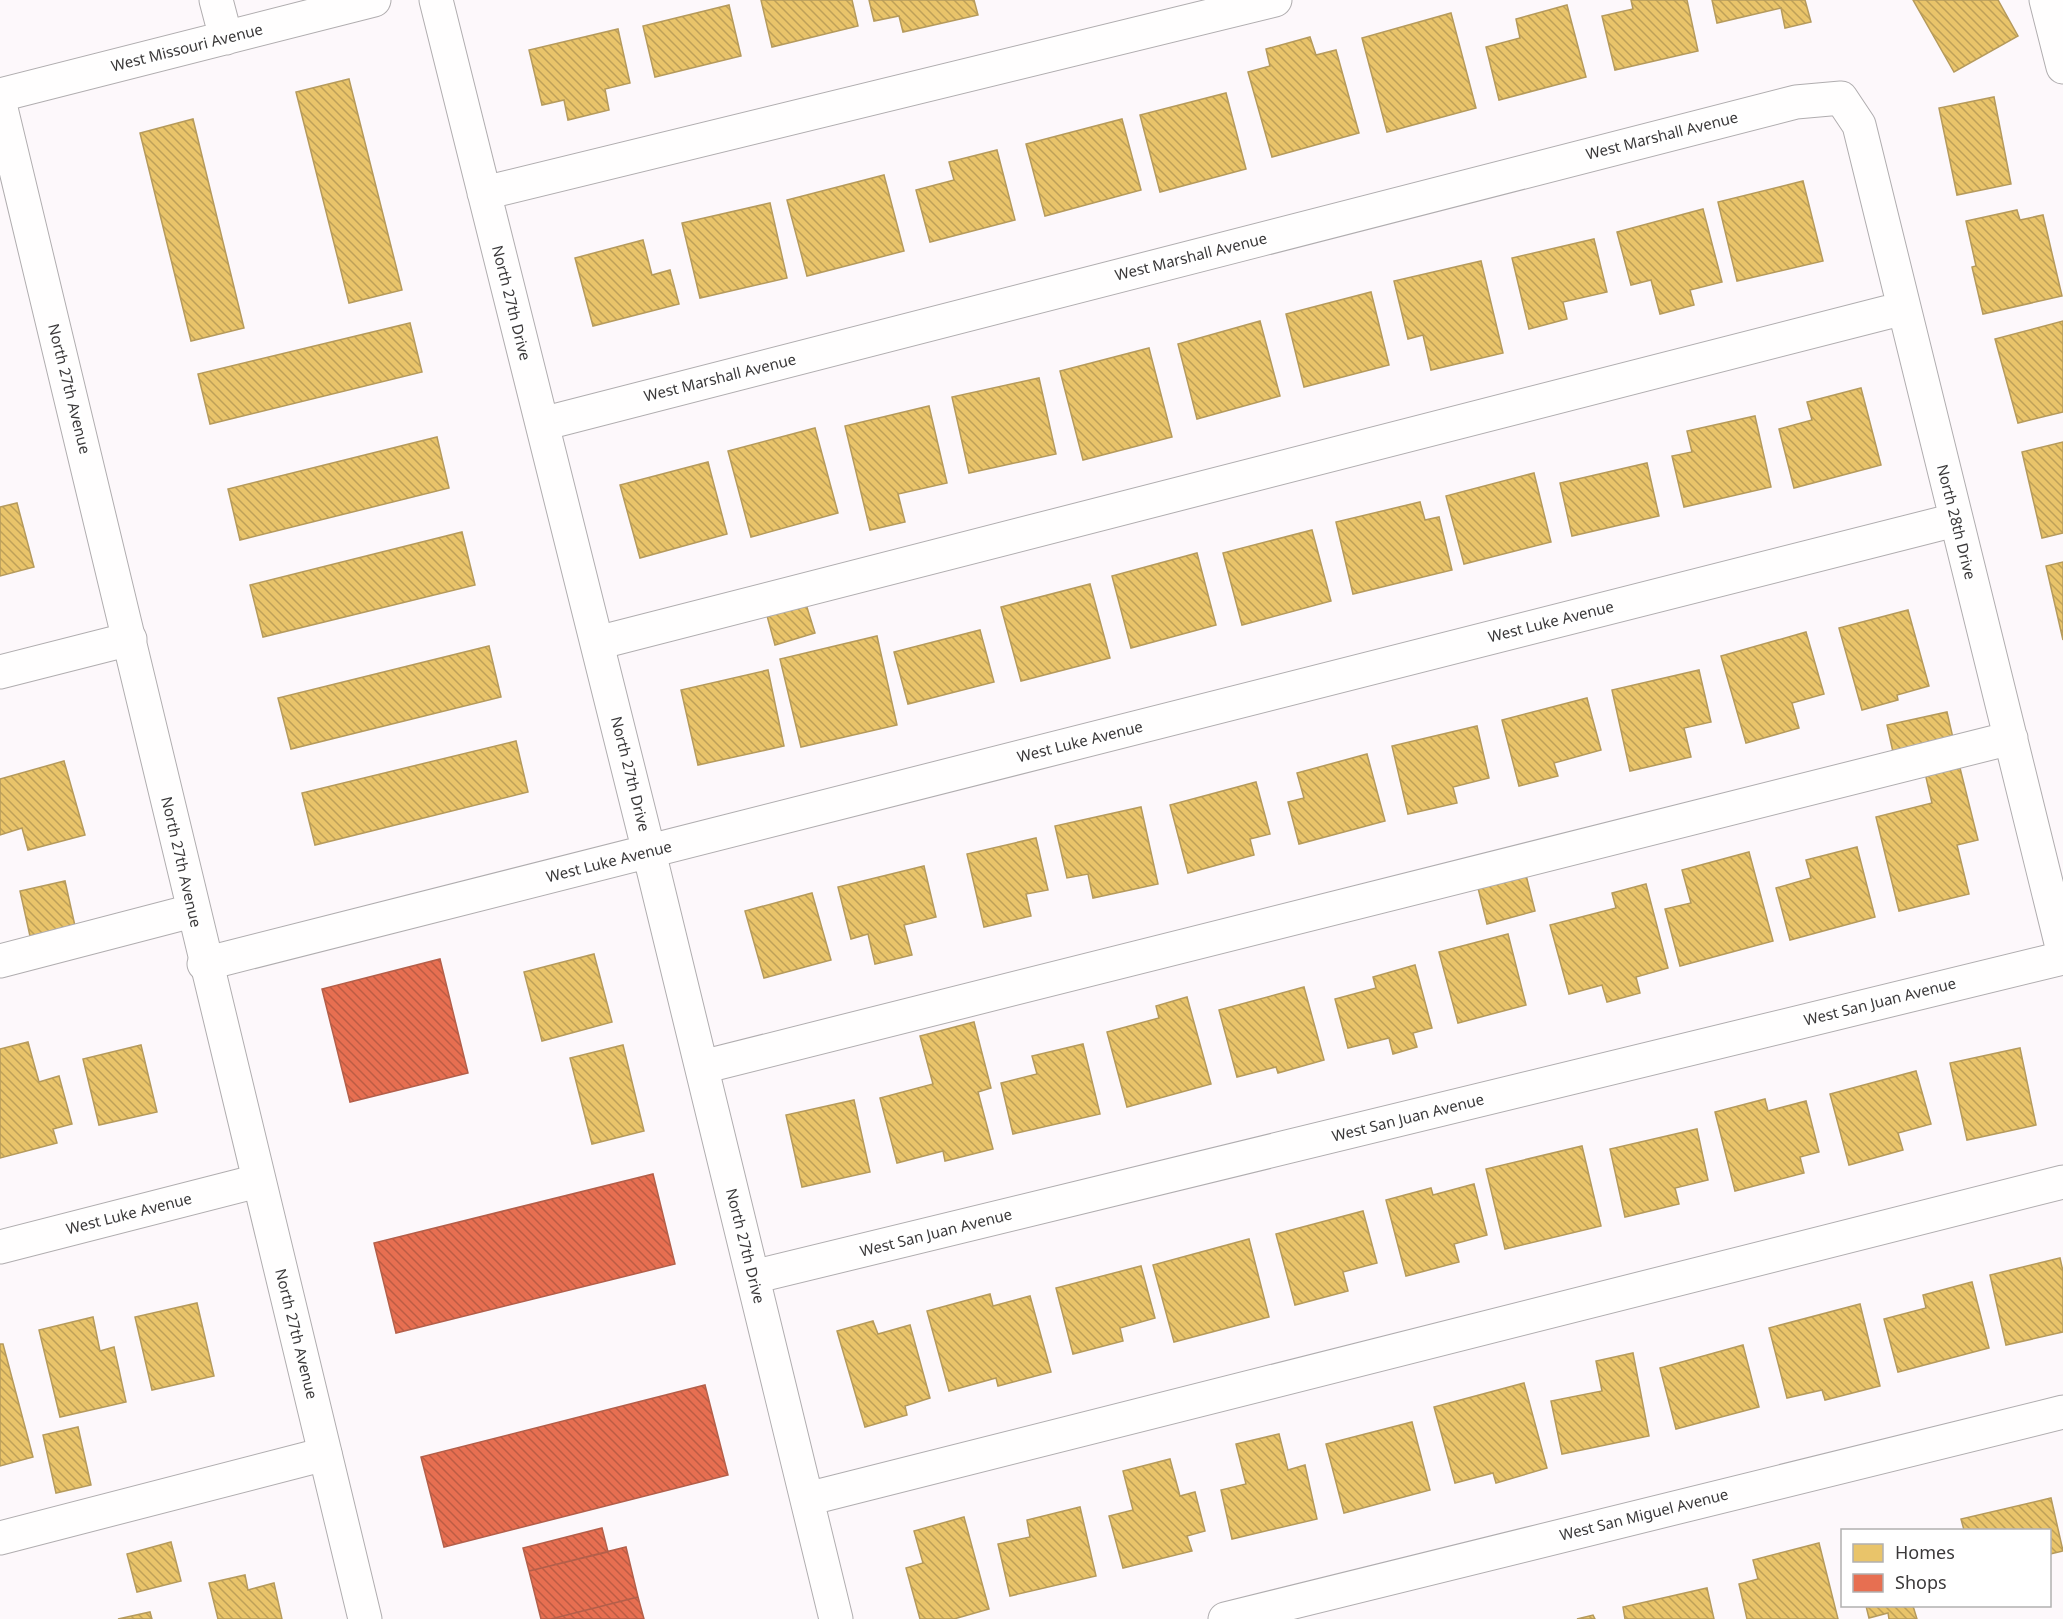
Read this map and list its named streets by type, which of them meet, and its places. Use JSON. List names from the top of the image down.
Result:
{
  "streets": {
    "street": [
      "West Missouri Avenue",
      "West Marshall Avenue",
      "North 27th Drive",
      "North 27th Avenue",
      "North 28th Drive",
      "West Luke Avenue",
      "West San Juan Avenue",
      "West San Miguel Avenue"
    ]
  },
  "crossings": [
    ["West Marshall Avenue", "North 27th Drive"],
    ["West Marshall Avenue", "North 28th Drive"],
    ["North 27th Drive", "West Luke Avenue"],
    ["North 27th Drive", "West San Juan Avenue"],
    ["North 27th Avenue", "West Luke Avenue"],
    ["North 28th Drive", "West Luke Avenue"]
  ],
  "legend": ["Homes", "Shops"]
}
